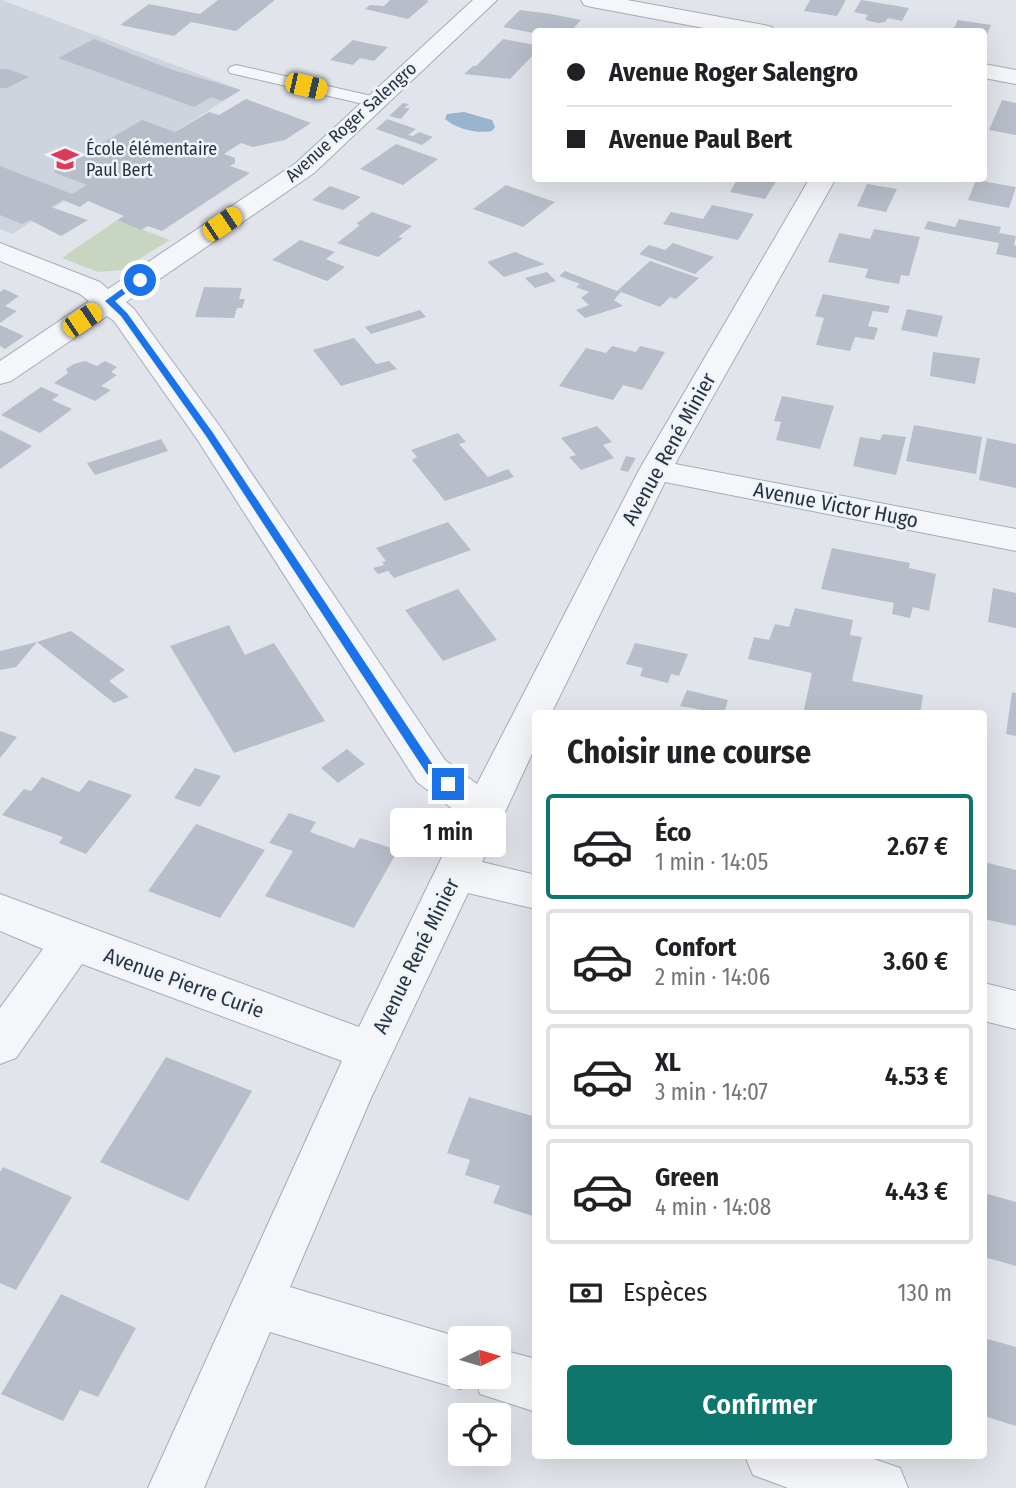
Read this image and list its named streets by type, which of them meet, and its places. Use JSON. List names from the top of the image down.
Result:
{
  "streets": {
    "street": [
      "Avenue Roger Salengro",
      "Avenue René Minier",
      "Avenue Victor Hugo",
      "Avenue Pierre Curie"
    ]
  },
  "crossings": [
    ["Avenue René Minier", "Avenue Victor Hugo"],
    ["Avenue René Minier", "Avenue Pierre Curie"]
  ],
  "places": {
    "school or university": ["École élémentaire Paul Bert"]
  },
  "north": "right",
  "page": {
    "banner": ["Avenue Roger Salengro", "Avenue Paul Bert"],
    "heading": "Choisir une course",
    "list": [
      {
        "name": "Éco",
        "note": "1 min · 14:05",
        "value": "2.67 €"
      },
      {
        "name": "Confort",
        "note": "2 min · 14:06",
        "value": "3.60 €"
      },
      {
        "name": "XL",
        "note": "3 min · 14:07",
        "value": "4.53 €"
      },
      {
        "name": "Green",
        "note": "4 min · 14:08",
        "value": "4.43 €"
      }
    ],
    "bubble": "1 min",
    "pay": ["Espèces", "130 m"],
    "buttons": "Confirmer"
  }
}
